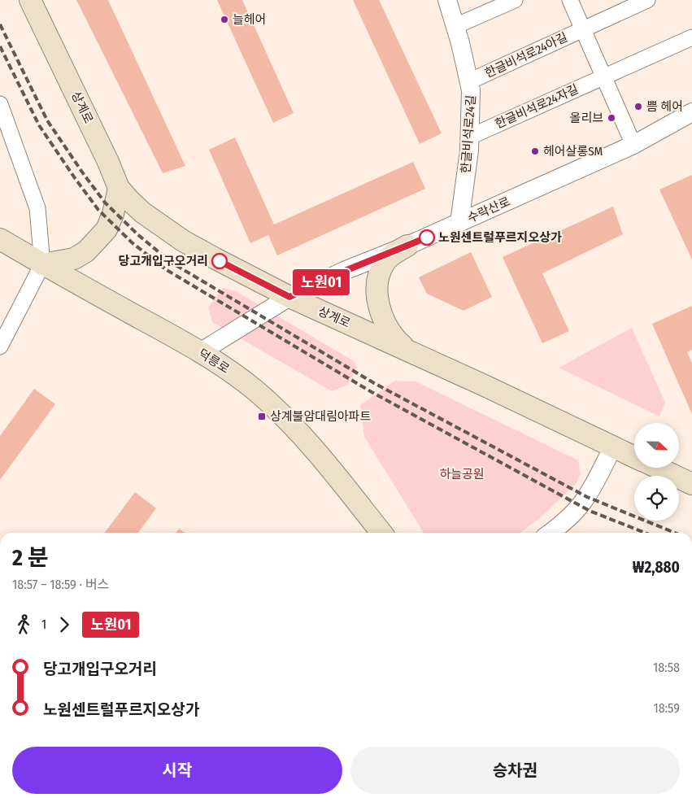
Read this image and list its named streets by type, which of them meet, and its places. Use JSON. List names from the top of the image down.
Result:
{
  "streets": {
    "main road": ["상계로", "덕릉로"],
    "street": [
      "한글비석로24아길",
      "한글비석로24자길",
      "한글비석로24길",
      "수락산로"
    ]
  },
  "crossings": [
    ["한글비석로24아길", "한글비석로24자길"],
    ["한글비석로24아길", "한글비석로24길"],
    ["한글비석로24자길", "한글비석로24길"],
    ["상계로", "수락산로"],
    ["한글비석로24길", "수락산로"],
    ["수락산로", "덕릉로"]
  ],
  "parks": ["하늘공원"],
  "places": {
    "other": [
      "늘헤어",
      "쁨 헤어",
      "올리브",
      "헤어살롱SM",
      "노원센트럴푸르지오상가",
      "당고개입구오거리"
    ],
    "transit": ["상계불암대림아파트"]
  },
  "lines": ["bus line 노원01"],
  "north": "right",
  "page": {
    "on_map": "노원01",
    "heading": ["2 분", "18:57 – 18:59 · 버스", "₩2,880"],
    "legs": ["1", "노원01"],
    "list": [
      {
        "name": "당고개입구오거리",
        "value": "18:58"
      },
      {
        "name": "노원센트럴푸르지오상가",
        "value": "18:59"
      }
    ],
    "buttons": ["시작", "승차권"]
  }
}
